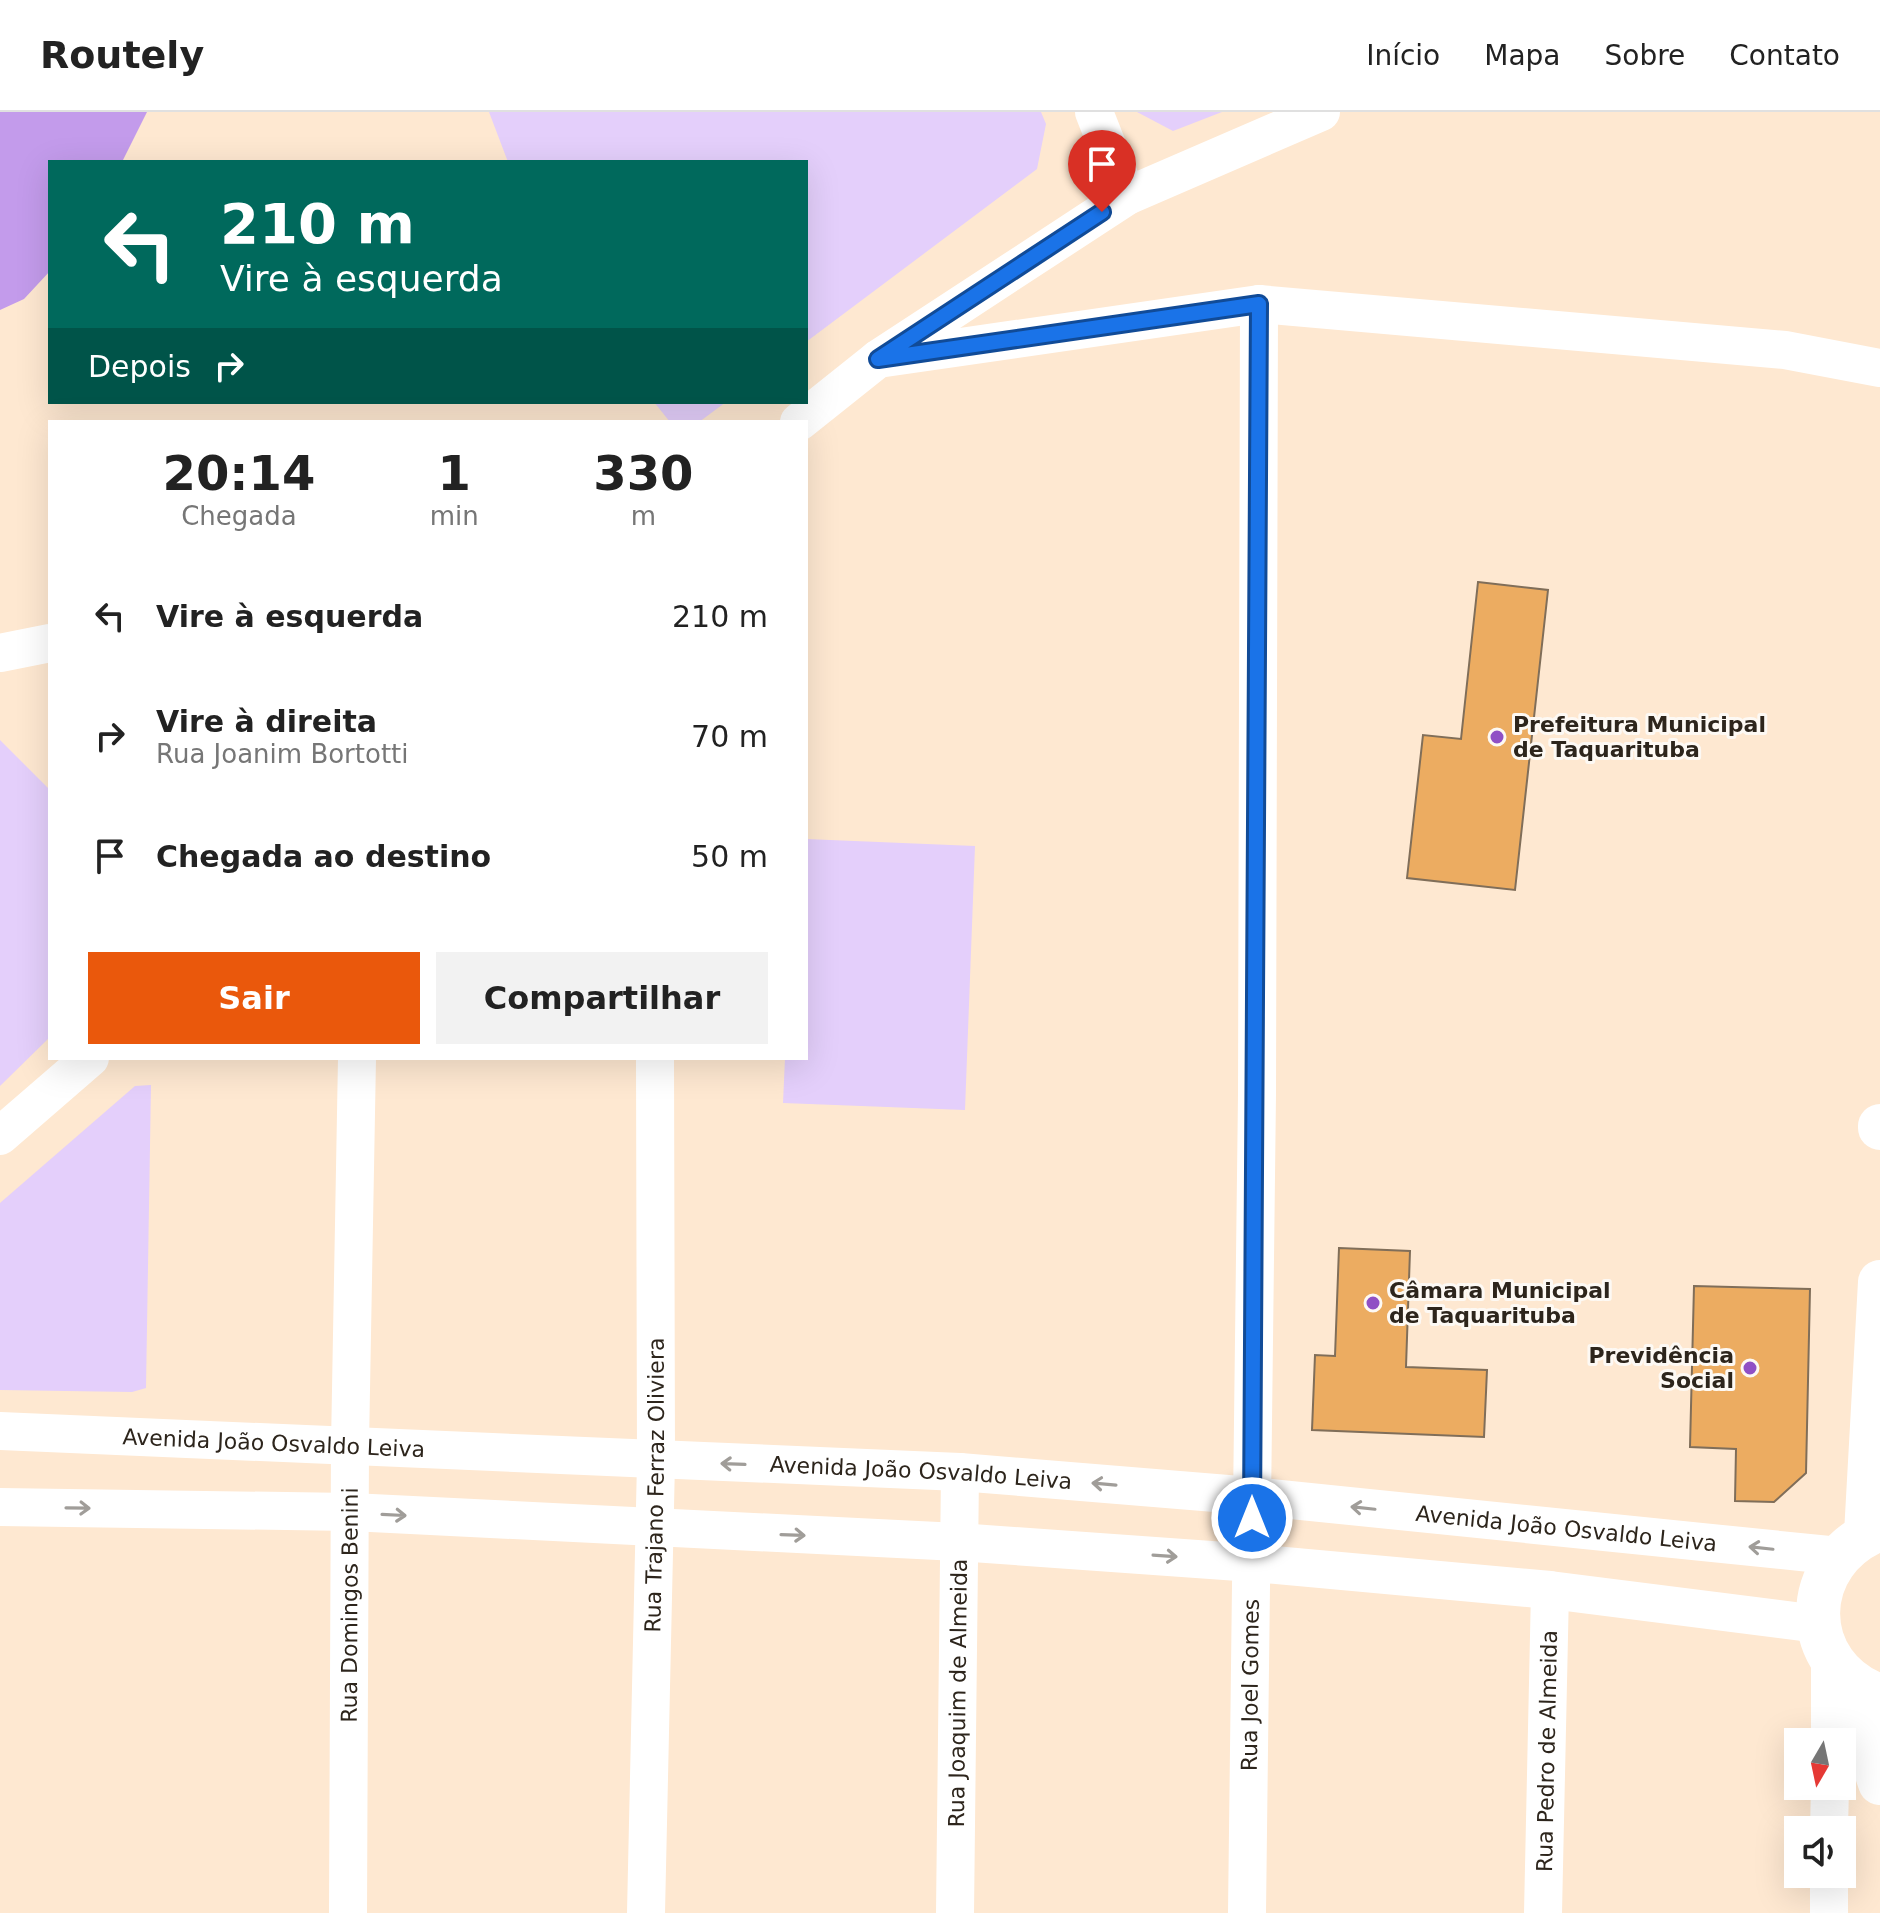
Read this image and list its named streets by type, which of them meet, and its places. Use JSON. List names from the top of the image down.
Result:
{
  "streets": {
    "street": [
      "Avenida João Osvaldo Leiva",
      "Rua Trajano Ferraz Oliviera",
      "Rua Domingos Benini",
      "Rua Joel Gomes",
      "Rua Joaquim de Almeida",
      "Rua Pedro de Almeida"
    ]
  },
  "crossings": [
    ["Avenida João Osvaldo Leiva", "Rua Trajano Ferraz Oliviera"],
    ["Avenida João Osvaldo Leiva", "Rua Domingos Benini"],
    ["Avenida João Osvaldo Leiva", "Rua Joel Gomes"],
    ["Avenida João Osvaldo Leiva", "Rua Joaquim de Almeida"]
  ],
  "places": ["Prefeitura Municipal de Taquarituba", "Câmara Municipal de Taquarituba", "Previdência Social"],
  "north": "bottom",
  "page": {
    "header": "Routely",
    "nav": [
      "Início",
      "Mapa",
      "Sobre",
      "Contato"
    ],
    "turn": ["210 m", "Vire à esquerda"],
    "then": "Depois",
    "eta": [
      "20:14",
      "Chegada",
      "1",
      "min",
      "330",
      "m"
    ],
    "list": [
      {
        "name": "Vire à esquerda",
        "value": "210 m"
      },
      {
        "name": "Vire à direita",
        "note": "Rua Joanim Bortotti",
        "value": "70 m"
      },
      {
        "name": "Chegada ao destino",
        "value": "50 m"
      }
    ],
    "buttons": ["Sair", "Compartilhar"]
  }
}
